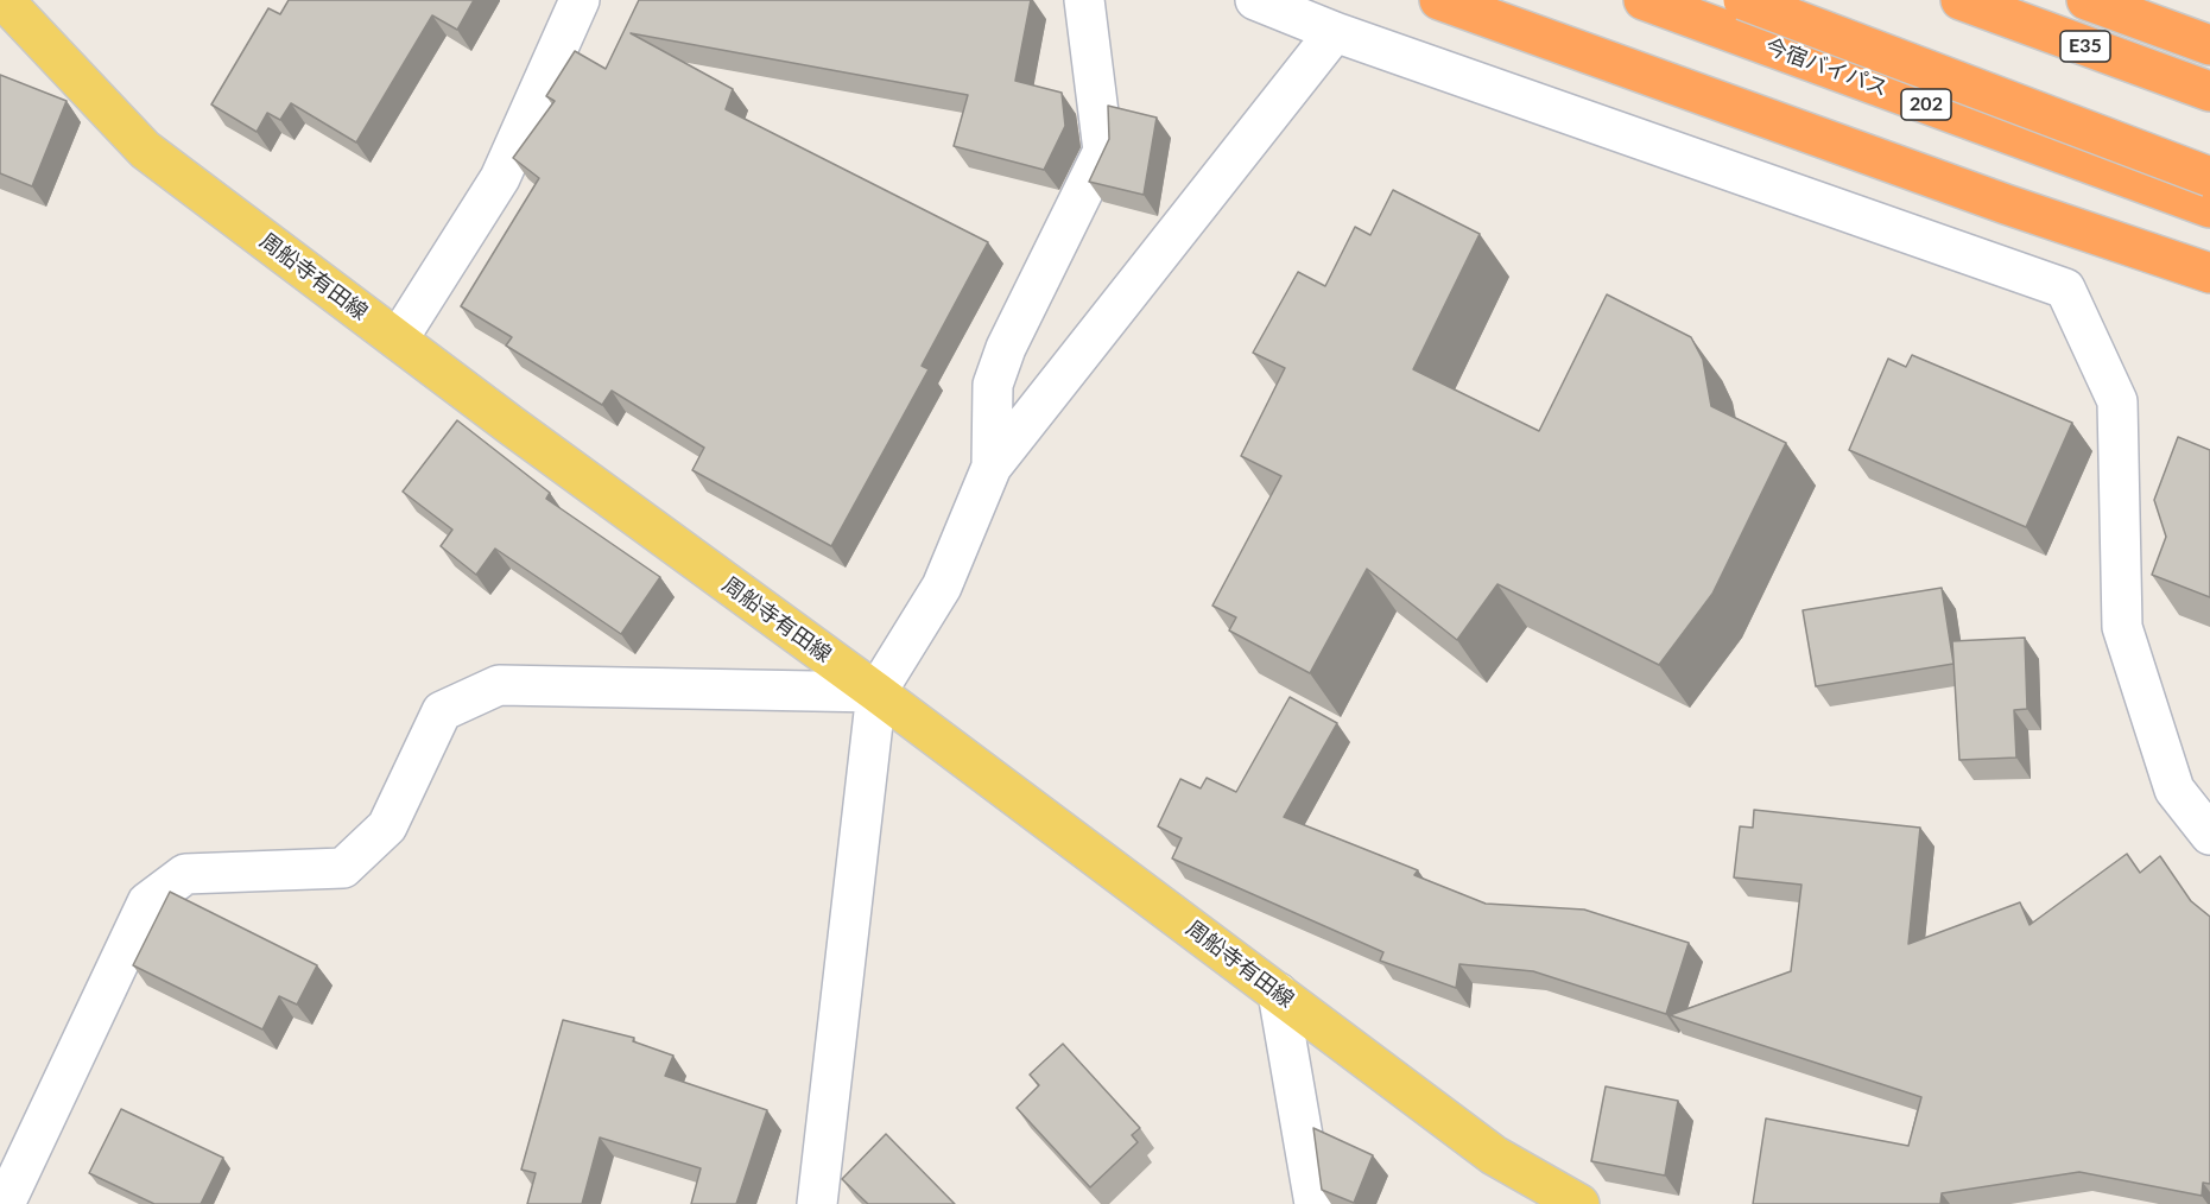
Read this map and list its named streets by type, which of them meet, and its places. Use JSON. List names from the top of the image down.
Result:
{
  "streets": {
    "highway": ["E35", "今宿バイパス", "202"],
    "main road": ["周船寺有田線"]
  }
}
